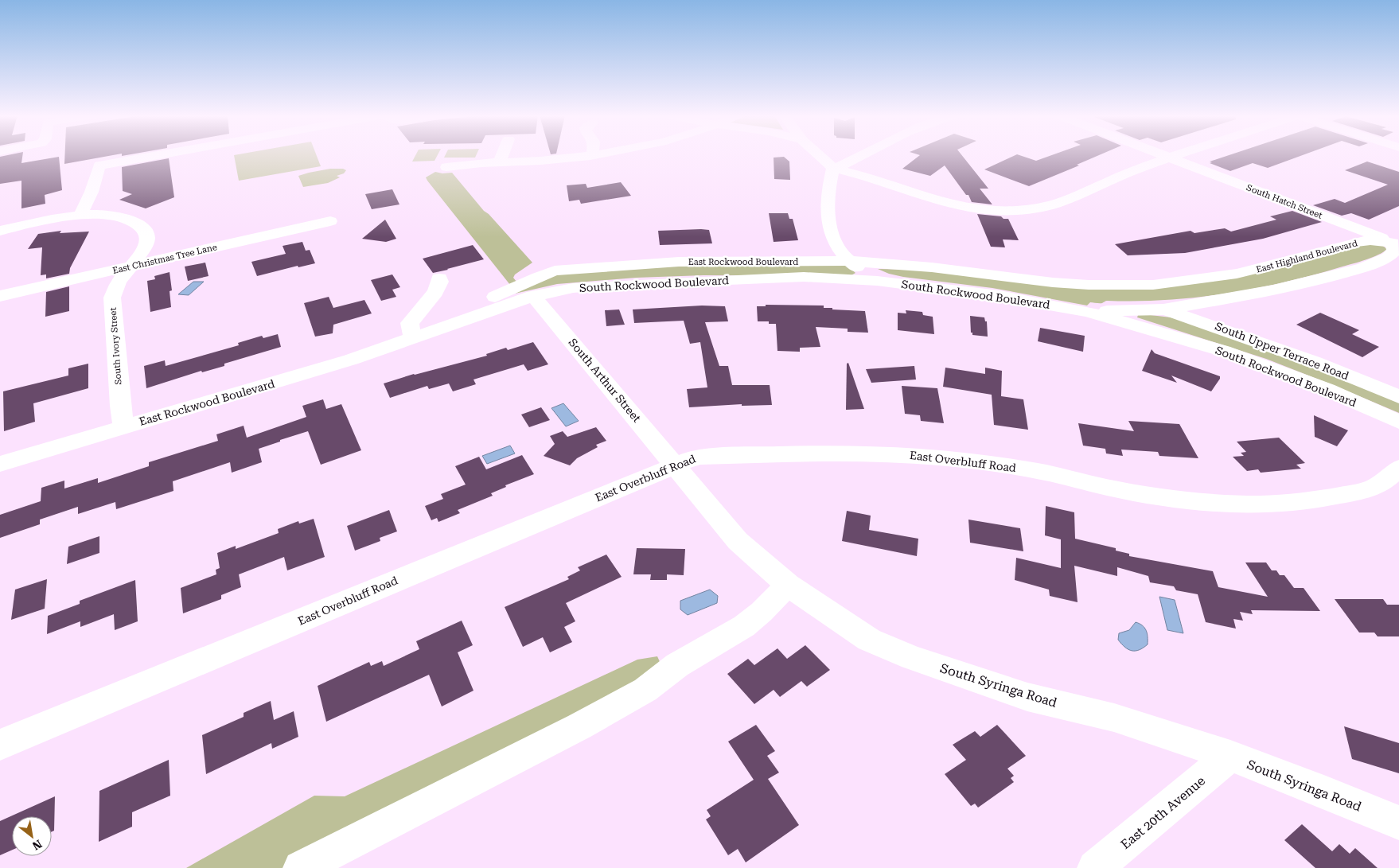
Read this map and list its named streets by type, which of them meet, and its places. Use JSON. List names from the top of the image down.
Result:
{
  "streets": {
    "street": [
      "South Hatch Street",
      "East Highland Boulevard",
      "East Christmas Tree Lane",
      "East Rockwood Boulevard",
      "South Rockwood Boulevard",
      "South Ivory Street",
      "South Upper Terrace Road",
      "South Arthur Street",
      "East Overbluff Road",
      "South Syringa Road",
      "East 20th Avenue"
    ]
  },
  "crossings": [
    ["South Hatch Street", "East Highland Boulevard"],
    ["East Highland Boulevard", "East Rockwood Boulevard"],
    ["East Christmas Tree Lane", "South Ivory Street"],
    ["East Rockwood Boulevard", "South Rockwood Boulevard"],
    ["East Rockwood Boulevard", "South Ivory Street"],
    ["East Rockwood Boulevard", "South Arthur Street"],
    ["South Rockwood Boulevard", "South Arthur Street"],
    ["South Arthur Street", "East Overbluff Road"],
    ["South Arthur Street", "South Syringa Road"],
    ["East Overbluff Road", "South Syringa Road"],
    ["South Syringa Road", "East 20th Avenue"]
  ],
  "north": "bottom right"
}
